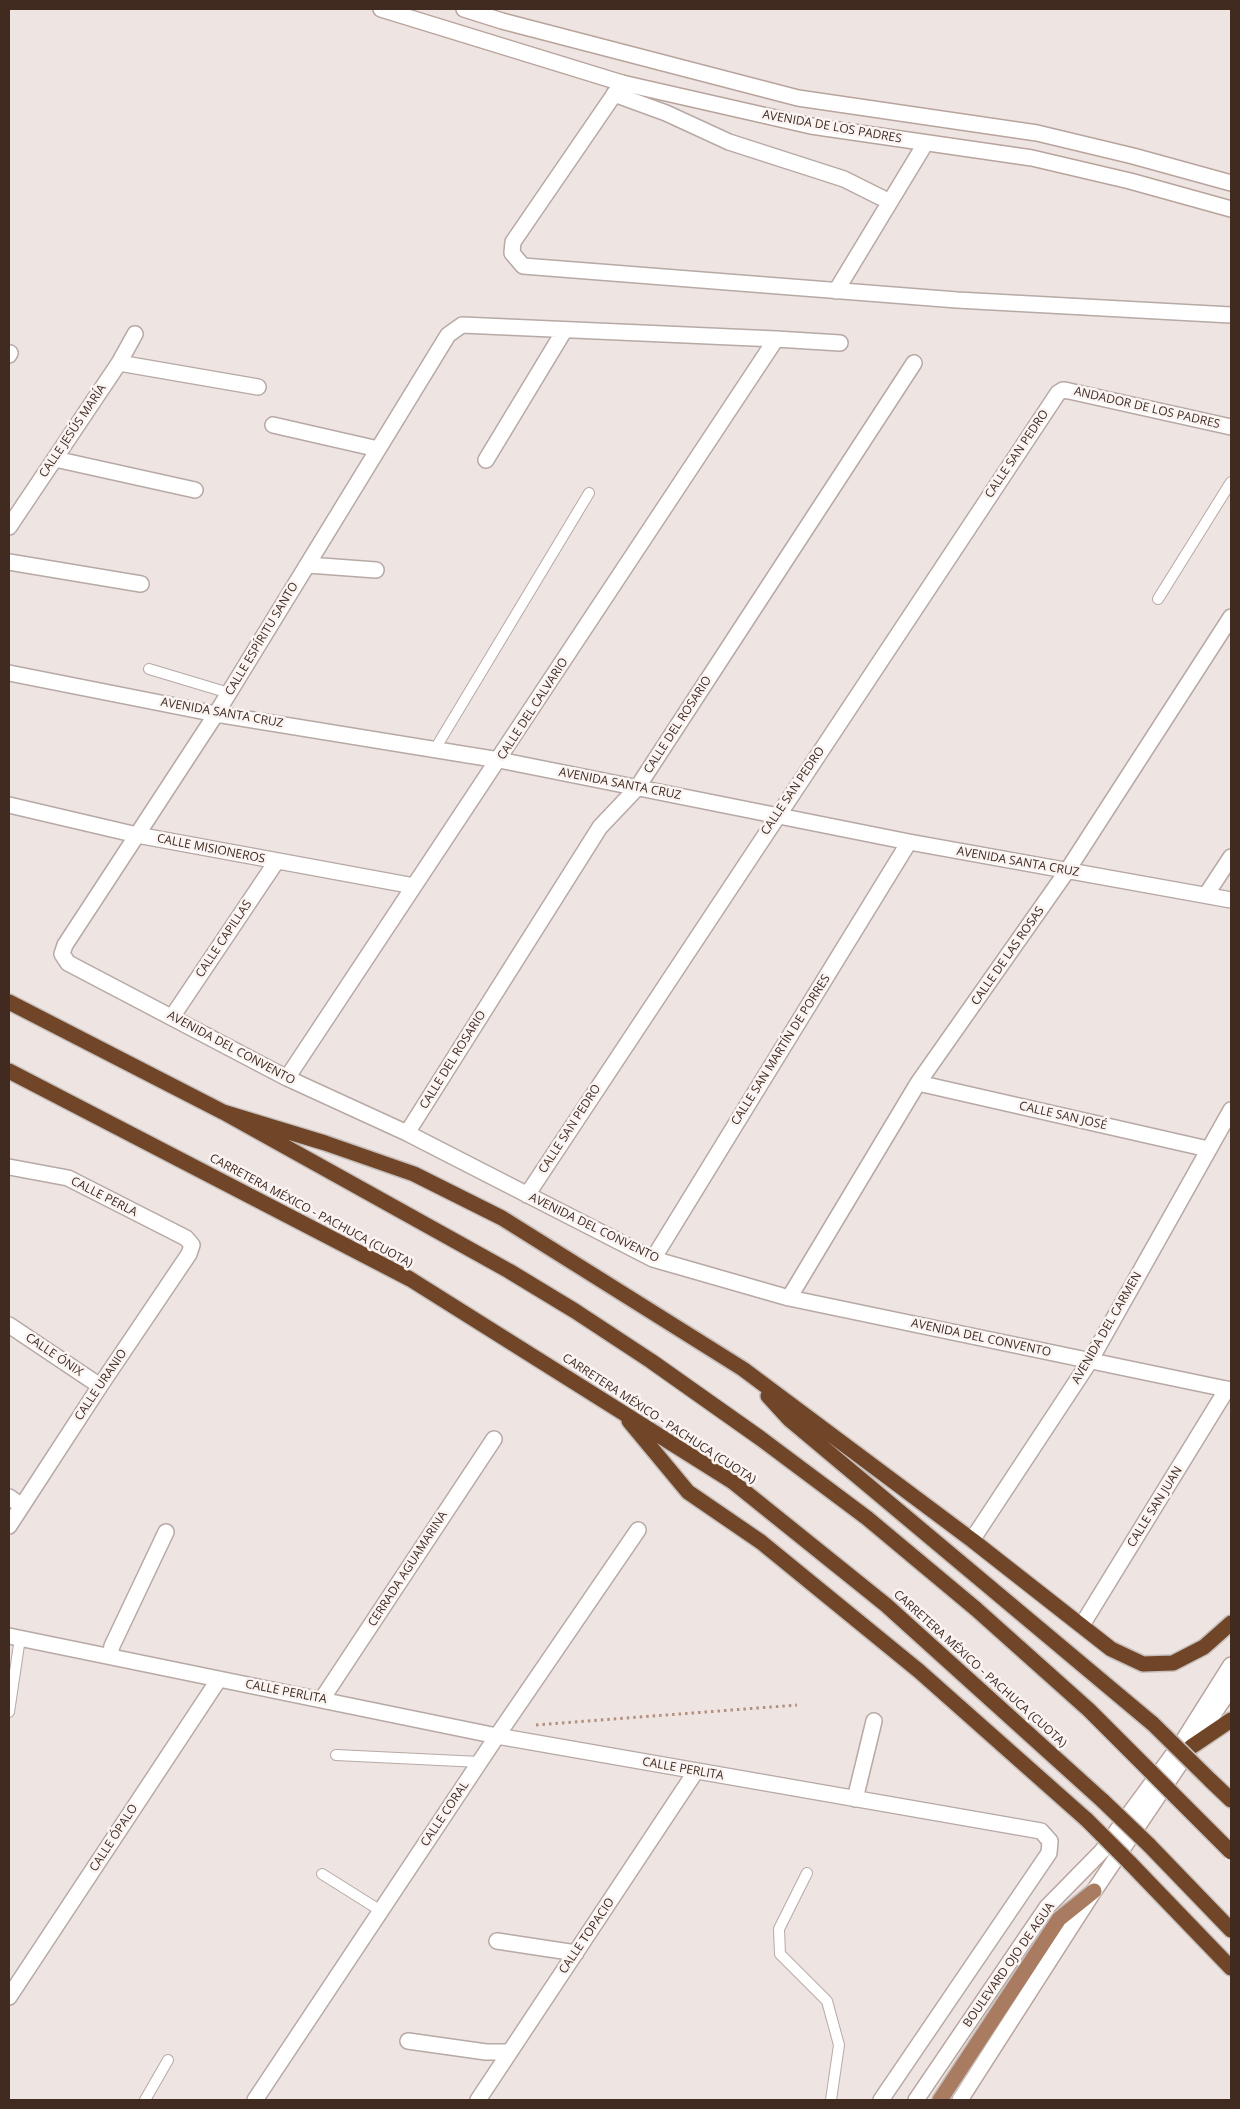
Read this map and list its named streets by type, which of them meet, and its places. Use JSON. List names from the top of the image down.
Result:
{
  "streets": {
    "highway": ["CARRETERA MÉXICO - PACHUCA (CUOTA)"],
    "street": [
      "AVENIDA DE LOS PADRES",
      "ANDADOR DE LOS PADRES",
      "CALLE JESÚS MARÍA",
      "CALLE SAN PEDRO",
      "CALLE ESPÍRITU SANTO",
      "CALLE DEL CALVARIO",
      "AVENIDA SANTA CRUZ",
      "CALLE DEL ROSARIO",
      "CALLE MISIONEROS",
      "CALLE CAPILLAS",
      "CALLE DE LAS ROSAS",
      "AVENIDA DEL CONVENTO",
      "CALLE SAN MARTÍN DE PORRES",
      "CALLE SAN JOSÉ",
      "CALLE PERLA",
      "AVENIDA DEL CARMEN",
      "CALLE ÓNIX",
      "CALLE URANIO",
      "CALLE SAN JUAN",
      "CERRADA AGUAMARINA",
      "CALLE PERLITA",
      "CALLE CORAL",
      "CALLE ÓPALO",
      "CALLE TOPACIO",
      "BOULEVARD OJO DE AGUA"
    ]
  },
  "crossings": [
    ["ANDADOR DE LOS PADRES", "CALLE SAN PEDRO"],
    ["CALLE SAN PEDRO", "AVENIDA SANTA CRUZ"],
    ["CALLE SAN PEDRO", "AVENIDA DEL CONVENTO"],
    ["CALLE ESPÍRITU SANTO", "AVENIDA SANTA CRUZ"],
    ["CALLE ESPÍRITU SANTO", "CALLE MISIONEROS"],
    ["CALLE ESPÍRITU SANTO", "AVENIDA DEL CONVENTO"],
    ["CALLE DEL CALVARIO", "AVENIDA SANTA CRUZ"],
    ["CALLE DEL CALVARIO", "CALLE MISIONEROS"],
    ["CALLE DEL CALVARIO", "AVENIDA DEL CONVENTO"],
    ["AVENIDA SANTA CRUZ", "CALLE DEL ROSARIO"],
    ["AVENIDA SANTA CRUZ", "CALLE DE LAS ROSAS"],
    ["AVENIDA SANTA CRUZ", "CALLE SAN MARTÍN DE PORRES"],
    ["CALLE DEL ROSARIO", "AVENIDA DEL CONVENTO"],
    ["CALLE MISIONEROS", "CALLE CAPILLAS"],
    ["CALLE CAPILLAS", "AVENIDA DEL CONVENTO"],
    ["CALLE DE LAS ROSAS", "AVENIDA DEL CONVENTO"],
    ["CALLE DE LAS ROSAS", "CALLE SAN JOSÉ"],
    ["AVENIDA DEL CONVENTO", "CALLE SAN MARTÍN DE PORRES"],
    ["AVENIDA DEL CONVENTO", "AVENIDA DEL CARMEN"],
    ["AVENIDA DEL CONVENTO", "CALLE SAN JUAN"],
    ["CALLE SAN JOSÉ", "AVENIDA DEL CARMEN"],
    ["CALLE PERLA", "CALLE URANIO"],
    ["CALLE ÓNIX", "CALLE URANIO"],
    ["CERRADA AGUAMARINA", "CALLE PERLITA"],
    ["CALLE PERLITA", "CALLE CORAL"],
    ["CALLE PERLITA", "CALLE ÓPALO"],
    ["CALLE PERLITA", "CALLE TOPACIO"]
  ]
}
